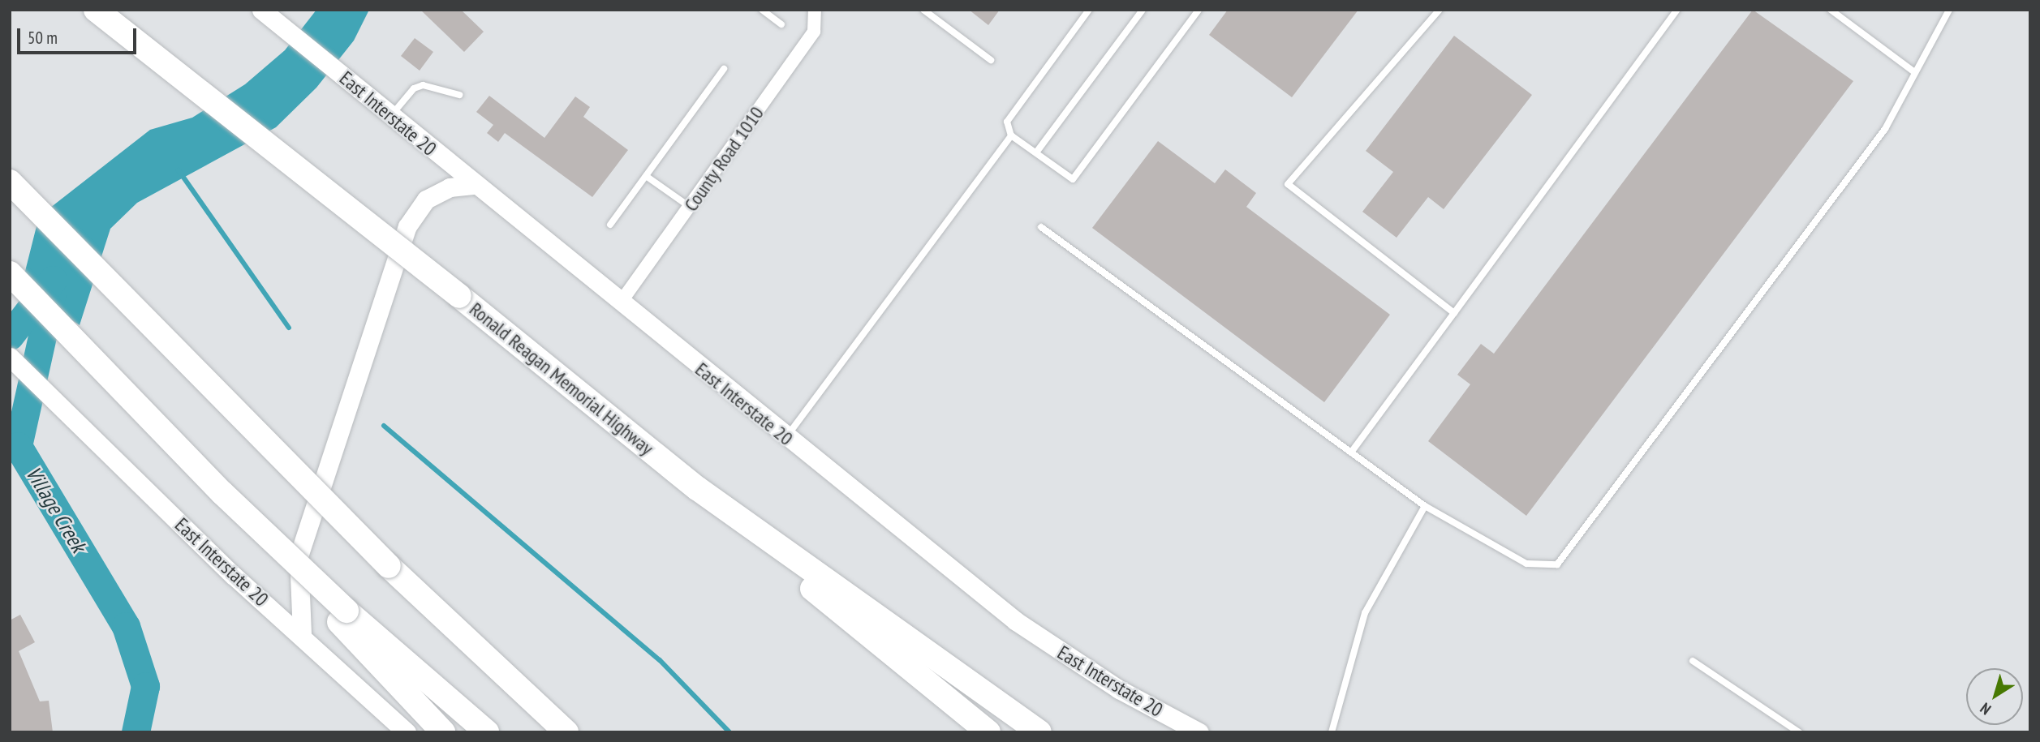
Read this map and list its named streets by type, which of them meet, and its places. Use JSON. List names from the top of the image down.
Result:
{
  "streets": {
    "highway": ["Ronald Reagan Memorial Highway"],
    "main road": ["East Interstate 20"],
    "street": ["County Road 1010"]
  },
  "crossings": [
    ["East Interstate 20", "County Road 1010"]
  ],
  "water": ["Village Creek"],
  "scale_bar": "50 m",
  "north": "bottom left"
}
